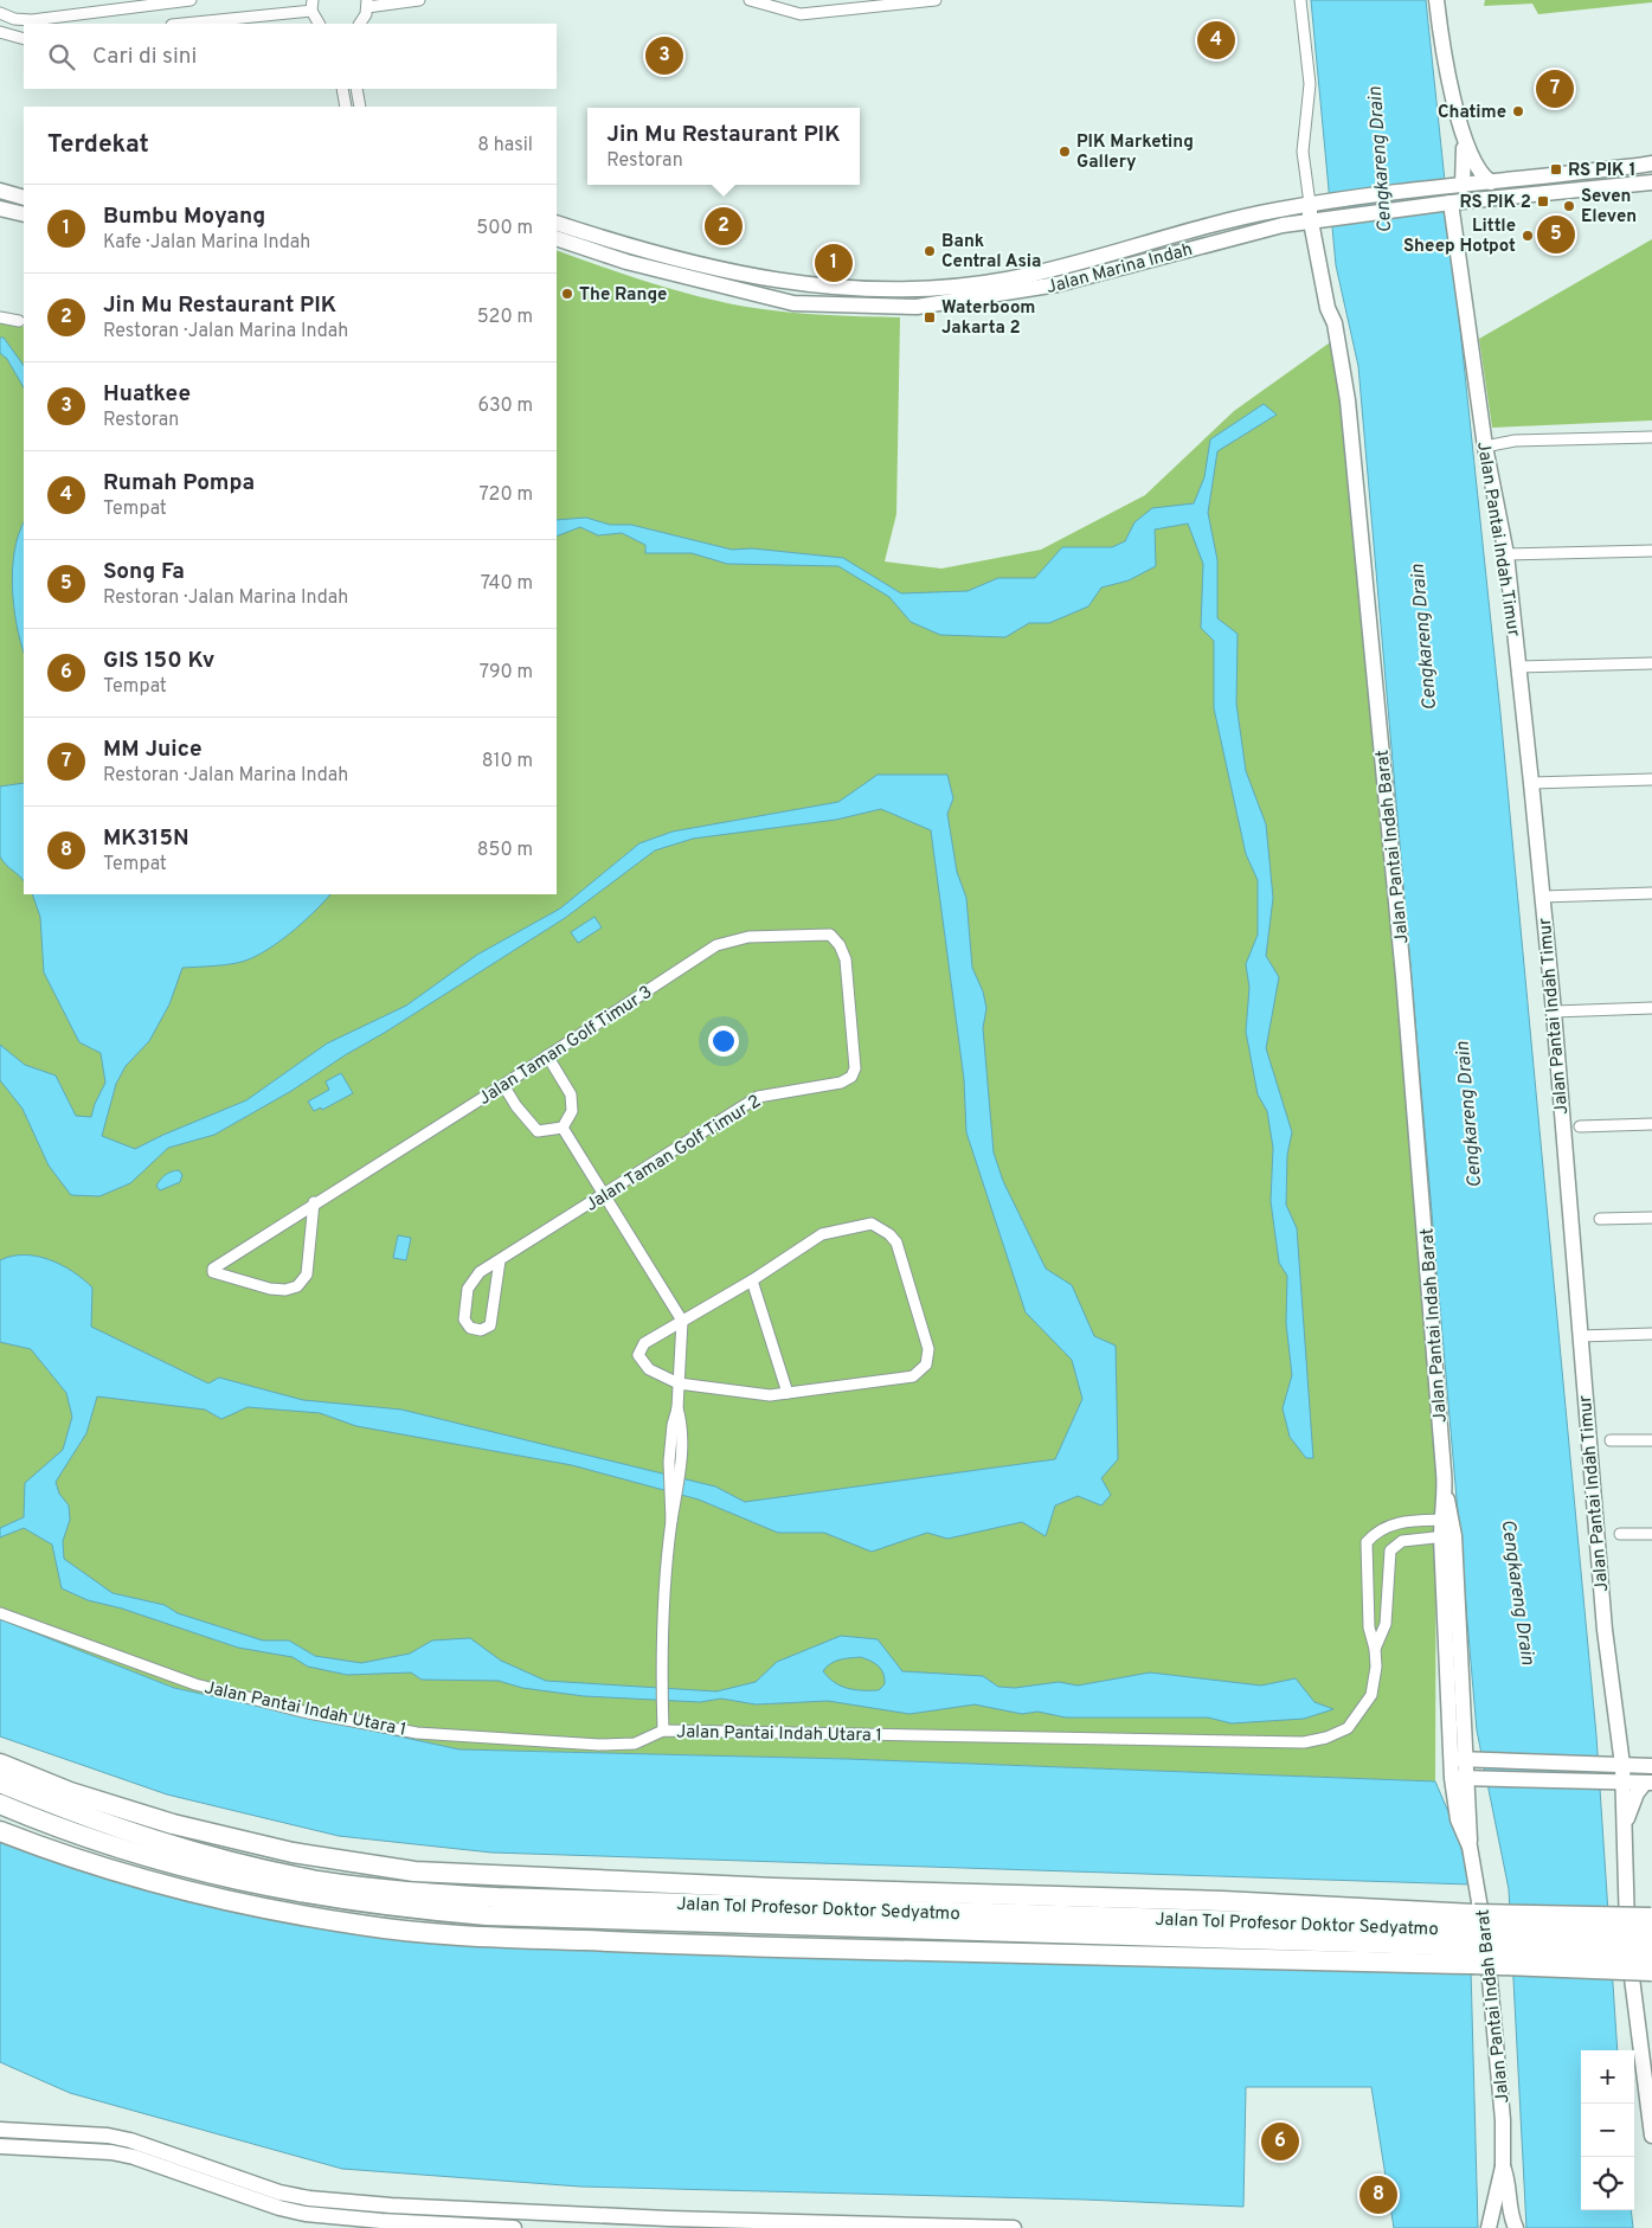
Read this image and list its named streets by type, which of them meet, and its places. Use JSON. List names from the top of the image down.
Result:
{
  "streets": {
    "highway": ["Jalan Tol Profesor Doktor Sedyatmo"],
    "street": [
      "Jalan Marina Indah",
      "Jalan Pantai Indah Timur",
      "Jalan Pantai Indah Barat",
      "Jalan Taman Golf Timur 3",
      "Jalan Taman Golf Timur 2",
      "Jalan Pantai Indah Utara 1"
    ]
  },
  "crossings": [
    ["Jalan Marina Indah", "Jalan Pantai Indah Timur"],
    ["Jalan Marina Indah", "Jalan Pantai Indah Barat"],
    ["Jalan Pantai Indah Barat", "Jalan Pantai Indah Utara 1"],
    ["Jalan Taman Golf Timur 3", "Jalan Taman Golf Timur 2"]
  ],
  "water": ["Cengkareng Drain"],
  "places": {
    "other": [
      "Chatime",
      "PIK Marketing Gallery",
      "Seven Eleven",
      "Little Sheep Hotpot",
      "Bank Central Asia",
      "The Range"
    ],
    "transit": ["RS PIK 1", "RS PIK 2", "Waterboom Jakarta 2"]
  },
  "page": {
    "pins": [
      "4",
      "3",
      "7",
      "2",
      "5",
      "1",
      "6",
      "8"
    ],
    "search": "Cari di sini",
    "heading": ["Terdekat", "8 hasil"],
    "popup": ["Jin Mu Restaurant PIK", "Restoran"],
    "list": [
      {
        "mark": "1",
        "name": "Bumbu Moyang",
        "note": "Kafe · Jalan Marina Indah",
        "value": "500 m"
      },
      {
        "mark": "2",
        "name": "Jin Mu Restaurant PIK",
        "note": "Restoran · Jalan Marina Indah",
        "value": "520 m"
      },
      {
        "mark": "3",
        "name": "Huatkee",
        "note": "Restoran",
        "value": "630 m"
      },
      {
        "mark": "4",
        "name": "Rumah Pompa",
        "note": "Tempat",
        "value": "720 m"
      },
      {
        "mark": "5",
        "name": "Song Fa",
        "note": "Restoran · Jalan Marina Indah",
        "value": "740 m"
      },
      {
        "mark": "6",
        "name": "GIS 150 Kv",
        "note": "Tempat",
        "value": "790 m"
      },
      {
        "mark": "7",
        "name": "MM Juice",
        "note": "Restoran · Jalan Marina Indah",
        "value": "810 m"
      },
      {
        "mark": "8",
        "name": "MK315N",
        "note": "Tempat",
        "value": "850 m"
      }
    ],
    "map_buttons": ["+", "−"]
  }
}
